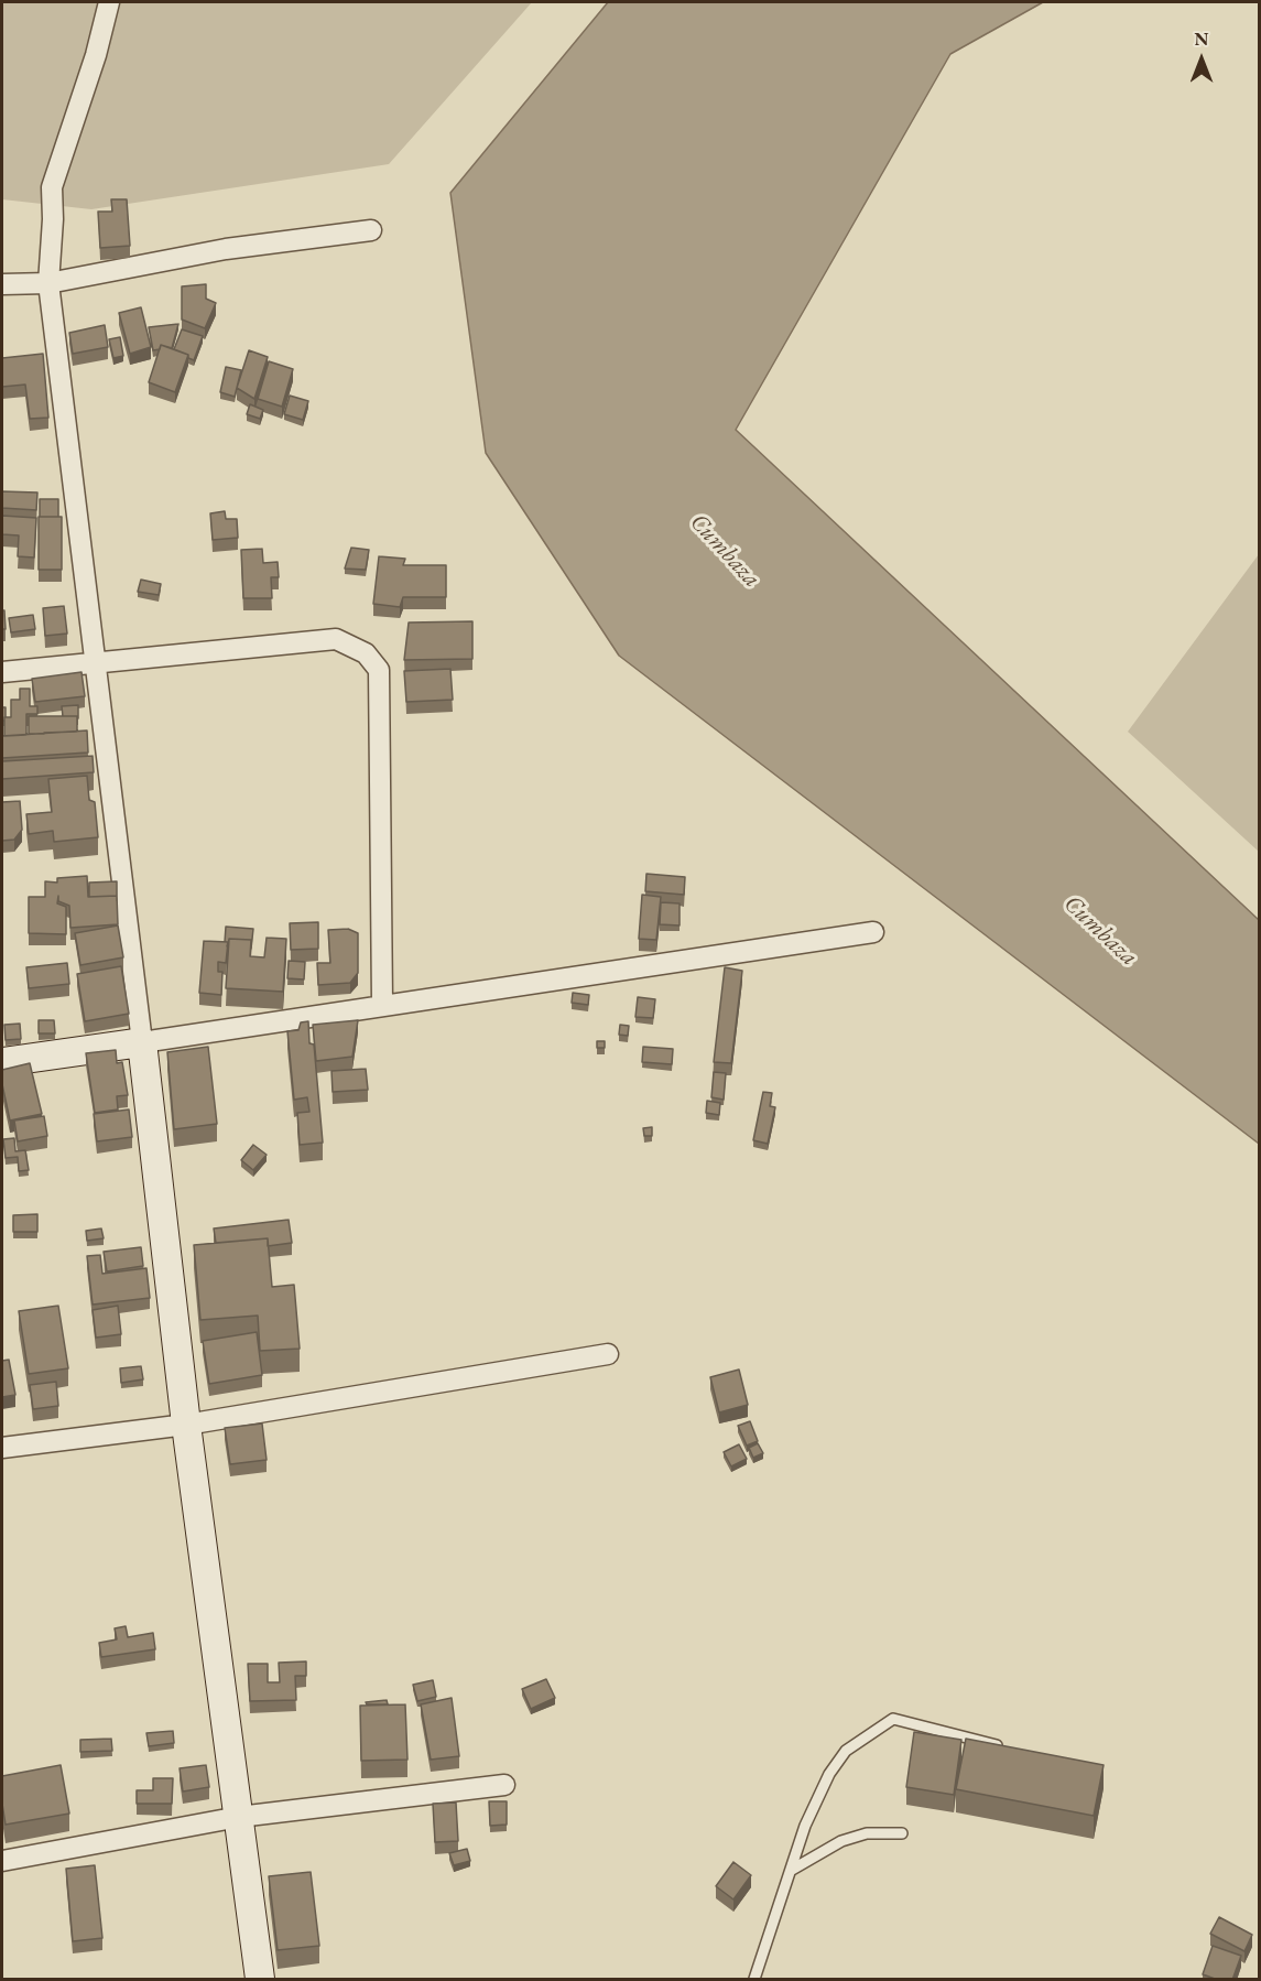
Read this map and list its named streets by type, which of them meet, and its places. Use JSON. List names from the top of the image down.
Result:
{
  "water": ["Cumbaza"],
  "north": "top"
}
